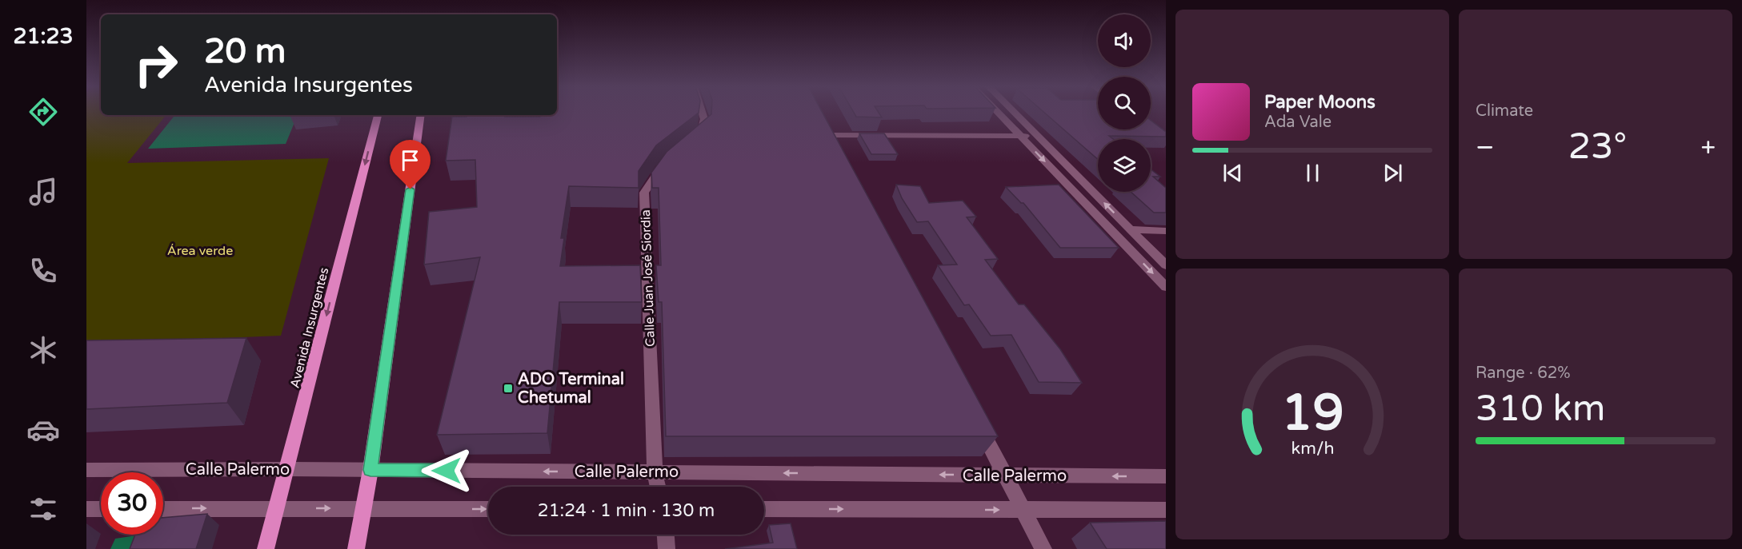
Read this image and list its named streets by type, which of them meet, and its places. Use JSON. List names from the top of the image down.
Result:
{
  "streets": {
    "main road": ["Avenida Insurgentes"],
    "street": ["Calle Juan José Siordia", "Calle Palermo"]
  },
  "crossings": [
    ["Calle Juan José Siordia", "Calle Palermo"],
    ["Avenida Insurgentes", "Calle Palermo"]
  ],
  "parks": ["Área verde"],
  "places": {
    "transit": ["ADO Terminal Chetumal"]
  },
  "page": {
    "tabs": "21:23",
    "tile": [
      "Climate",
      ["Range · 62%", "310 km"]
    ],
    "turn": ["20 m", "Avenida Insurgentes"],
    "song": ["Paper Moons", "Ada Vale"],
    "heat": ["−", "23°", "+"],
    "limit": "30",
    "trip": "21:24 · 1 min · 130 m",
    "gauge": ["19", "km/h"]
  }
}
